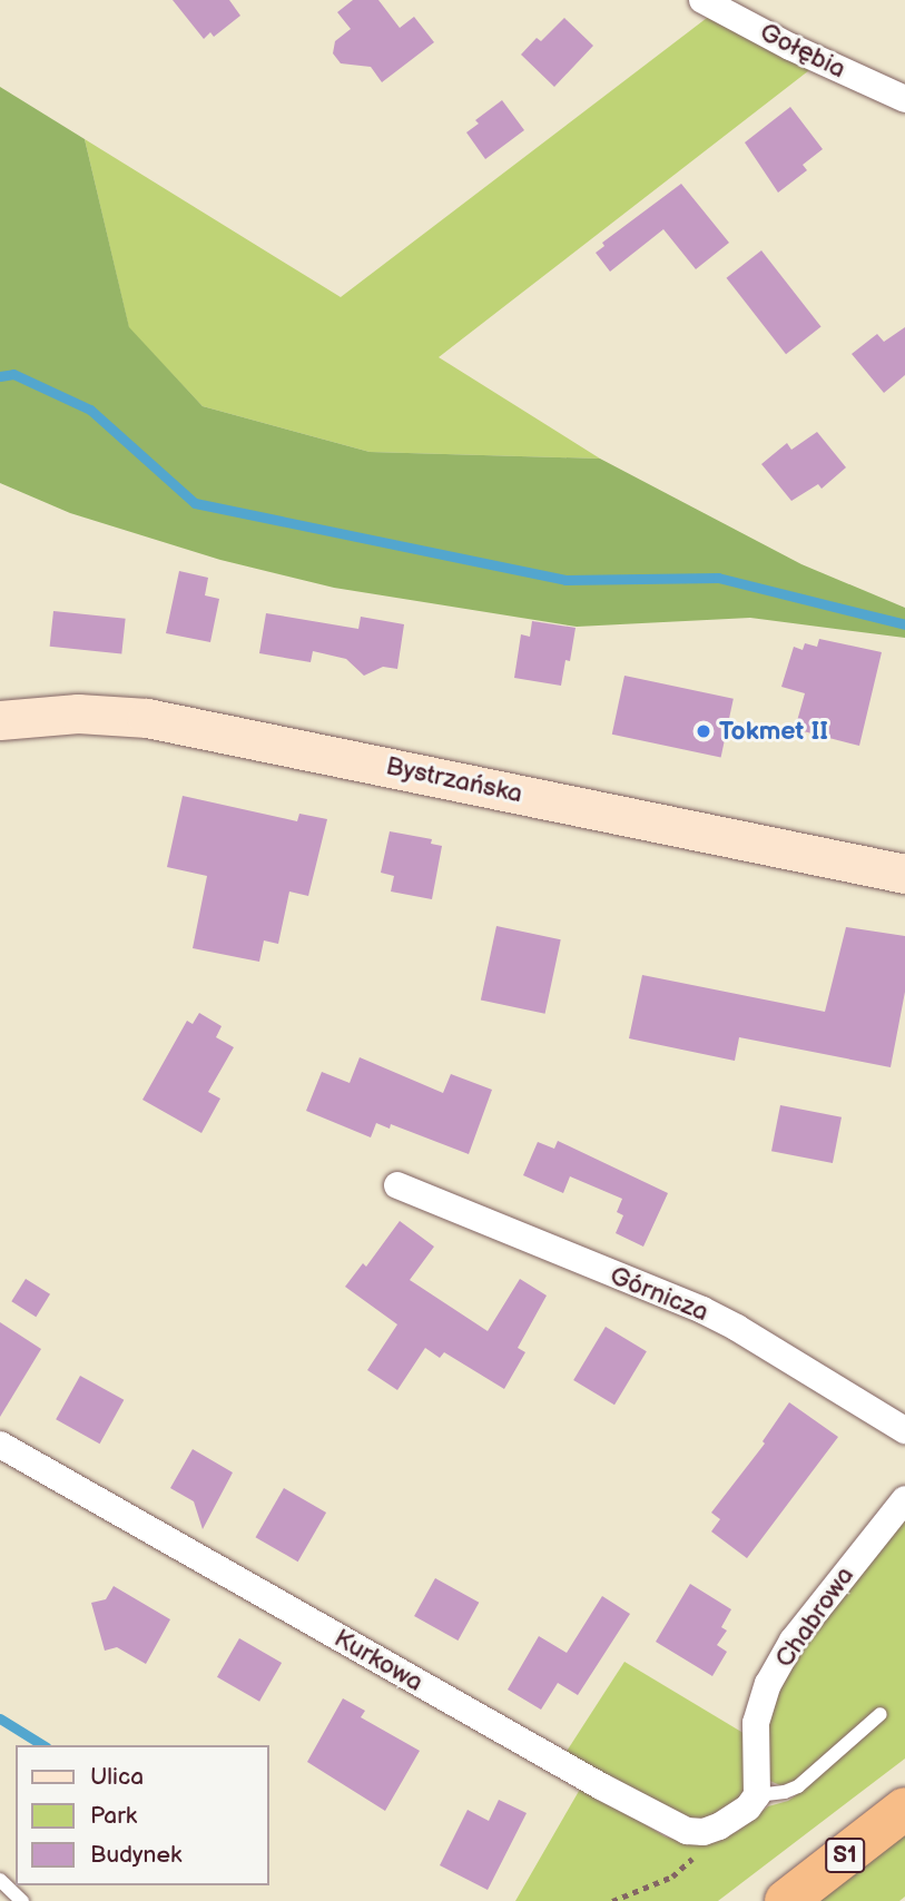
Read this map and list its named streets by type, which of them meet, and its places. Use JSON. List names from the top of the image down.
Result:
{
  "streets": {
    "highway": ["S1"],
    "main road": ["Bystrzańska"],
    "street": [
      "Gołębia",
      "Górnicza",
      "Chabrowa",
      "Kurkowa"
    ]
  },
  "places": ["Tokmet II"],
  "legend": ["Ulica", "Park", "Budynek"]
}
